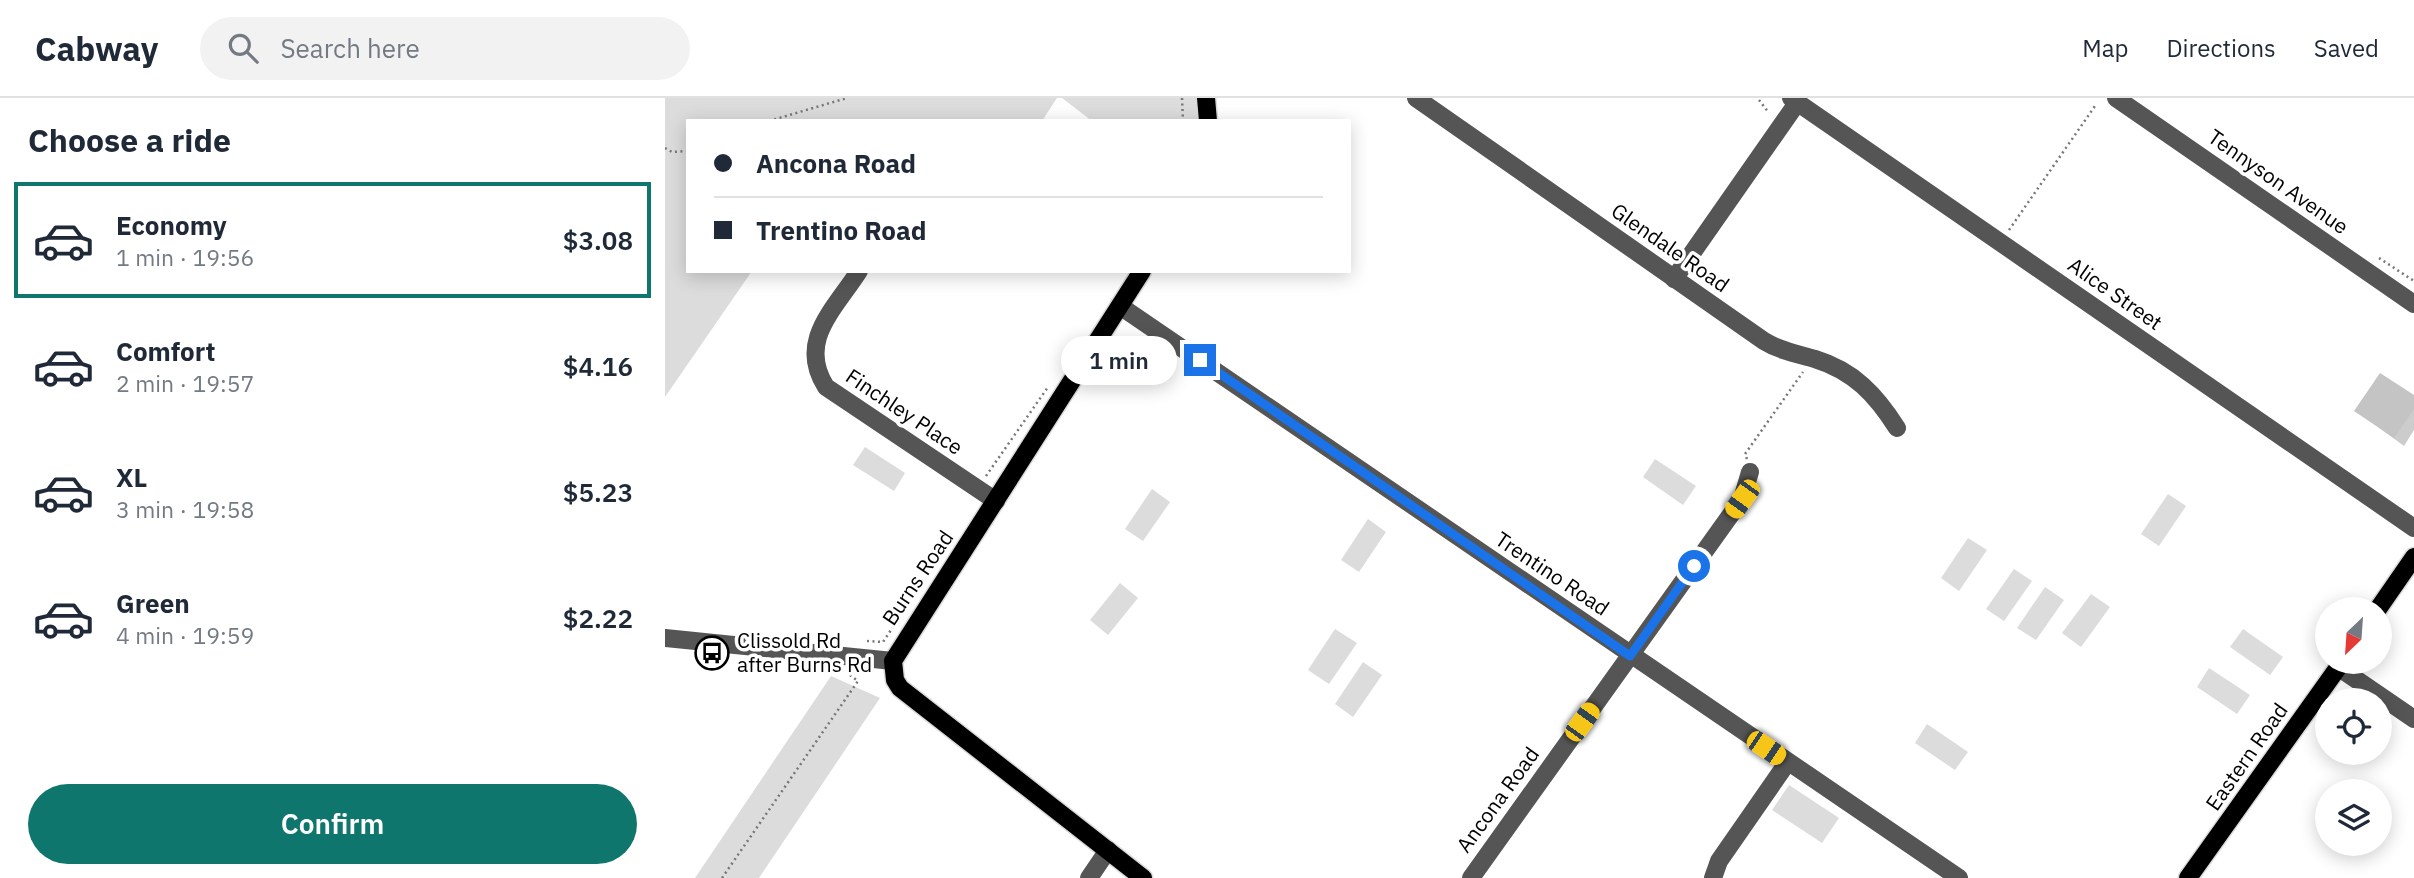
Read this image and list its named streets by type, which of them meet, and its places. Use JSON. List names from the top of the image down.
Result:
{
  "streets": {
    "main road": ["Burns Road", "Eastern Road"],
    "street": [
      "Tennyson Avenue",
      "Glendale Road",
      "Alice Street",
      "Finchley Place",
      "Trentino Road",
      "Ancona Road"
    ]
  },
  "crossings": [
    ["Finchley Place", "Burns Road"],
    ["Trentino Road", "Burns Road"],
    ["Trentino Road", "Ancona Road"]
  ],
  "places": {
    "bus stop": ["Clissold Rd after Burns Rd"]
  },
  "north": "bottom left",
  "page": {
    "header": "Cabway",
    "search": "Search here",
    "nav": ["Map", "Directions", "Saved"],
    "heading": "Choose a ride",
    "banner": ["Ancona Road", "Trentino Road"],
    "list": [
      {
        "name": "Economy",
        "note": "1 min · 19:56",
        "value": "$3.08"
      },
      {
        "name": "Comfort",
        "note": "2 min · 19:57",
        "value": "$4.16"
      },
      {
        "name": "XL",
        "note": "3 min · 19:58",
        "value": "$5.23"
      },
      {
        "name": "Green",
        "note": "4 min · 19:59",
        "value": "$2.22"
      }
    ],
    "bubble": "1 min",
    "buttons": "Confirm"
  }
}
